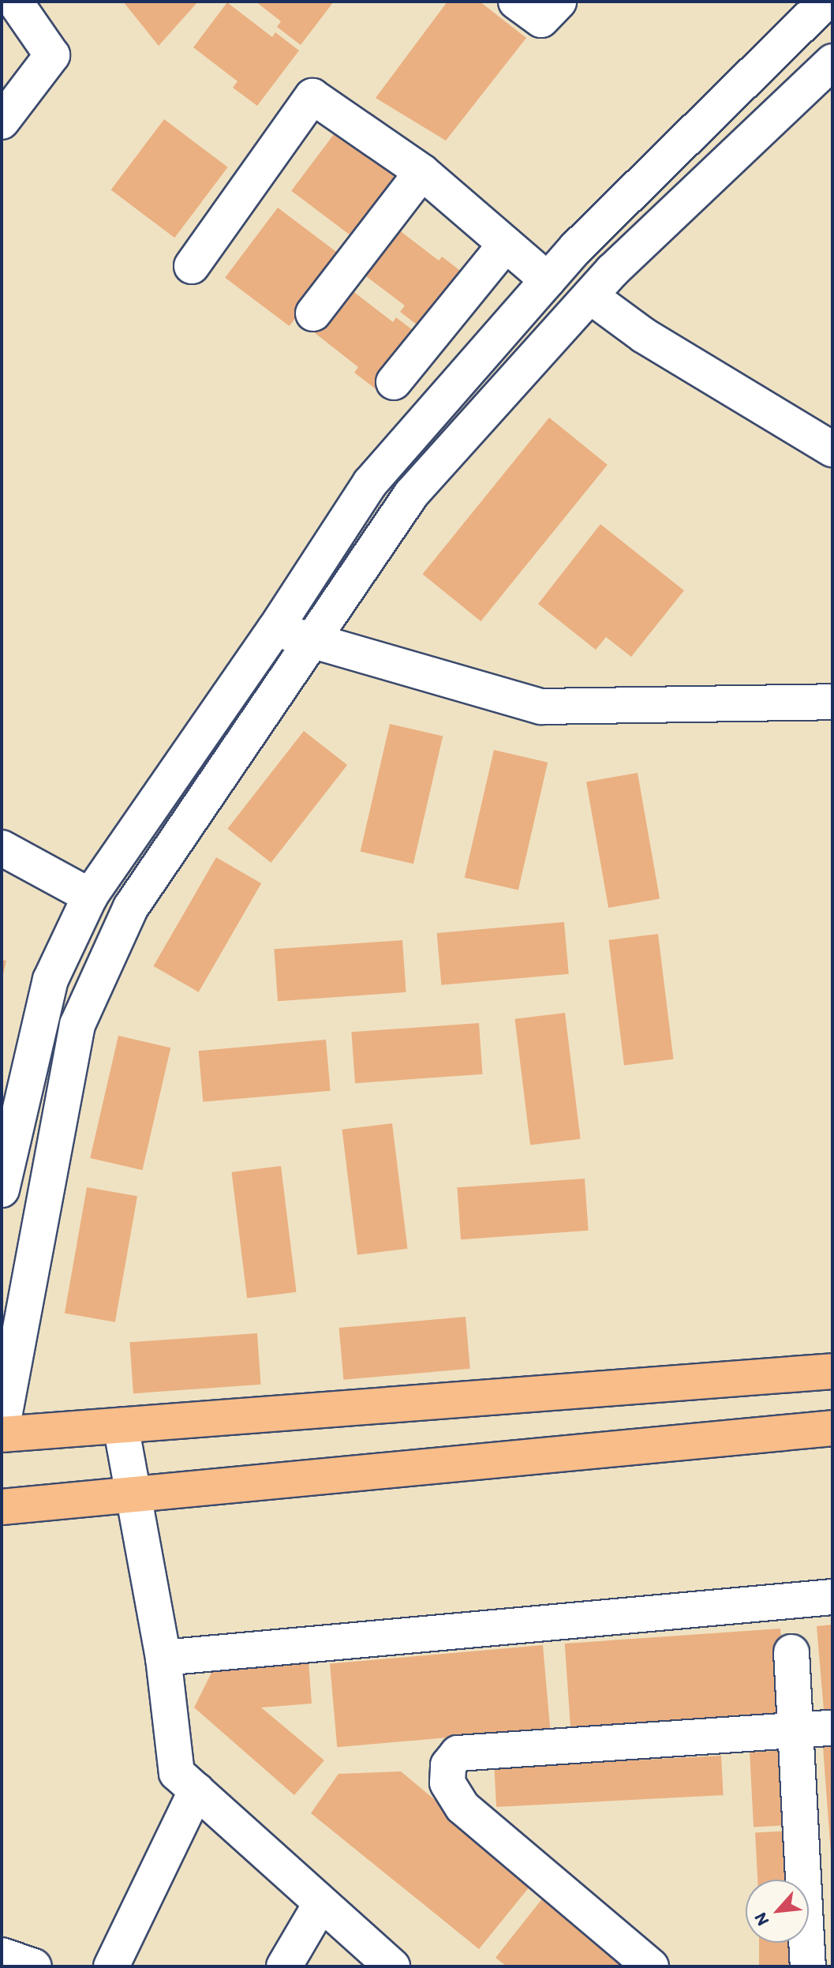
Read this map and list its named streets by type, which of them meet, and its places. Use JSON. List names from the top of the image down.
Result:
{
  "north": "bottom left"
}
